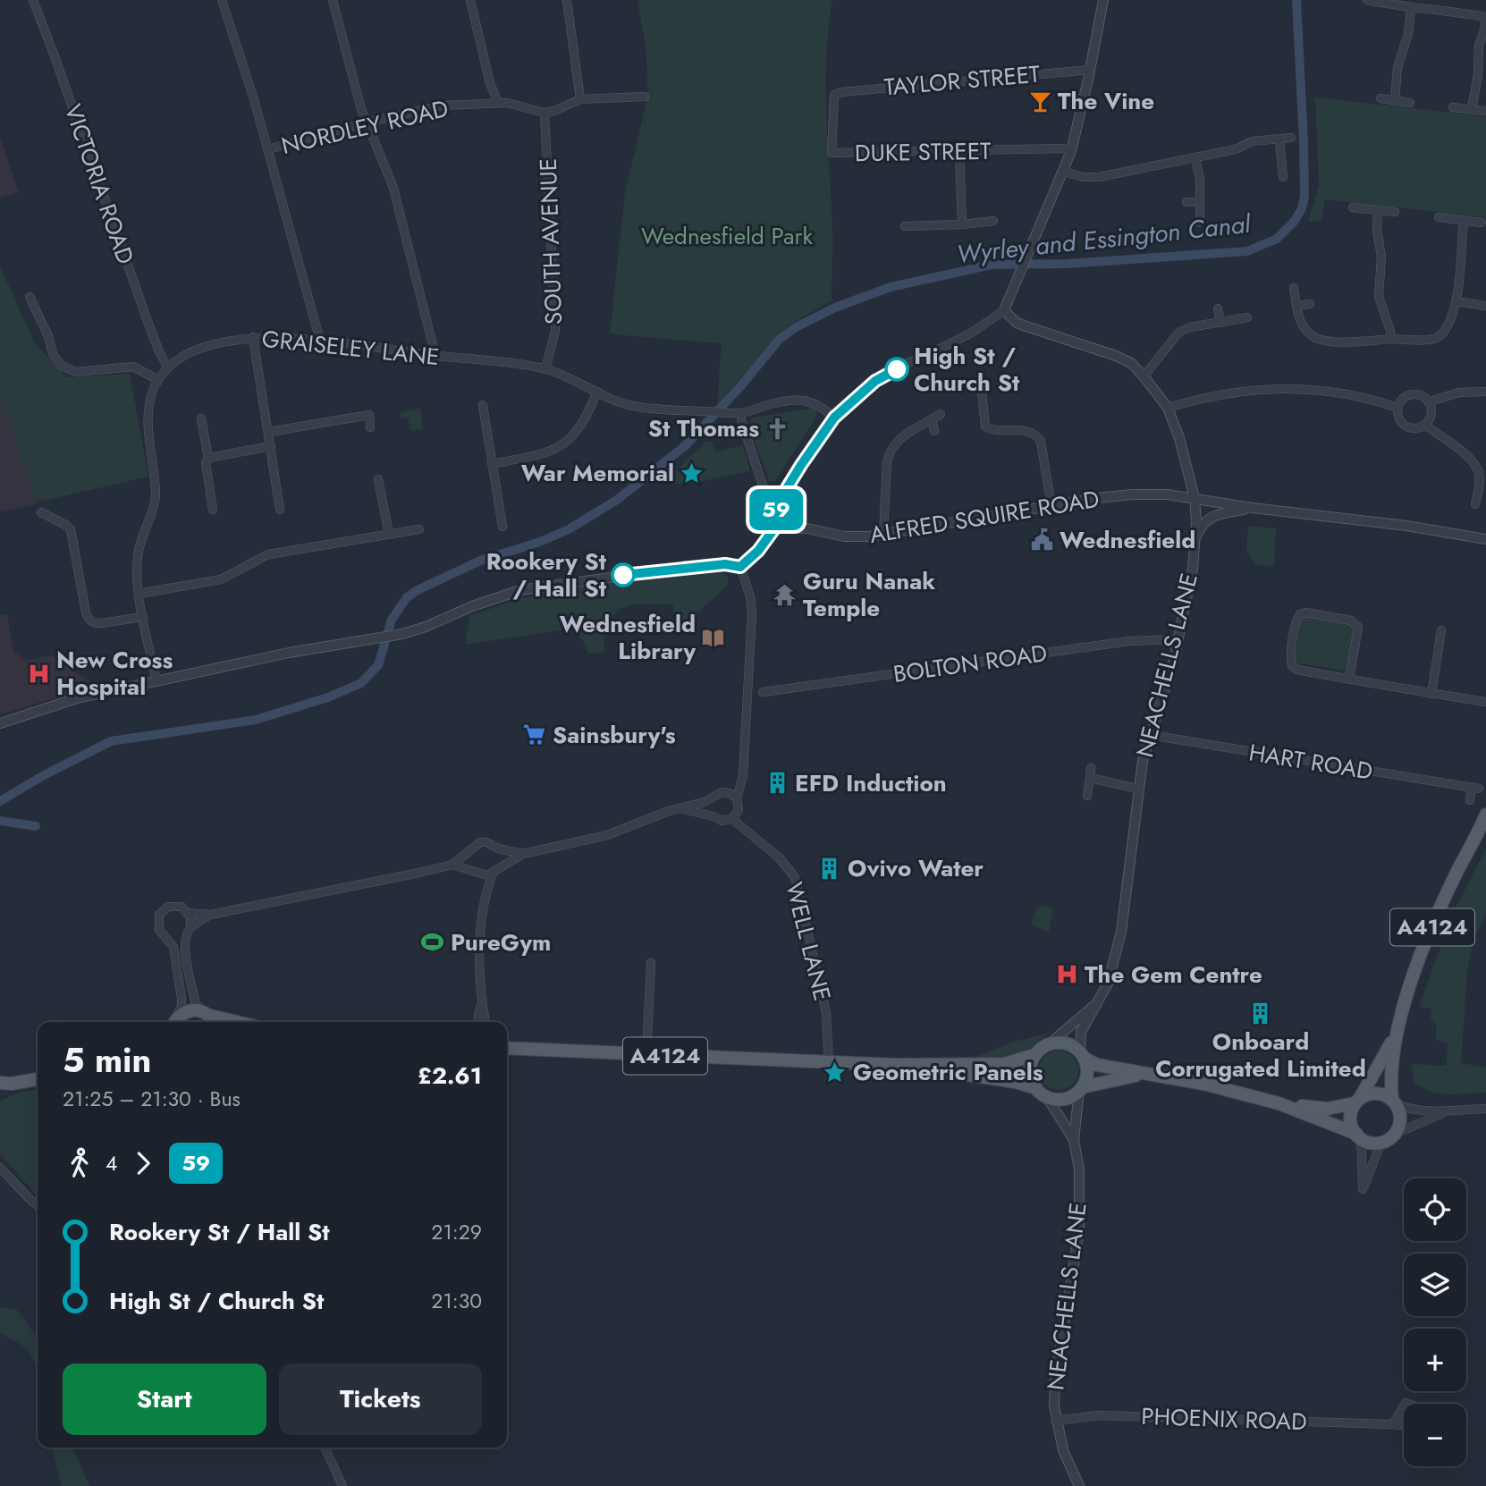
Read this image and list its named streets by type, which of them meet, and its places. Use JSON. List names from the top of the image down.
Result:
{
  "streets": {
    "main road": ["A4124"],
    "street": [
      "TAYLOR STREET",
      "NORDLEY ROAD",
      "DUKE STREET",
      "VICTORIA ROAD",
      "SOUTH AVENUE",
      "GRAISELEY LANE",
      "ALFRED SQUIRE ROAD",
      "BOLTON ROAD",
      "NEACHELLS LANE",
      "HART ROAD",
      "WELL LANE",
      "PHOENIX ROAD"
    ]
  },
  "crossings": [
    ["TAYLOR STREET", "DUKE STREET"],
    ["NORDLEY ROAD", "SOUTH AVENUE"],
    ["VICTORIA ROAD", "GRAISELEY LANE"],
    ["SOUTH AVENUE", "GRAISELEY LANE"],
    ["ALFRED SQUIRE ROAD", "NEACHELLS LANE"],
    ["BOLTON ROAD", "NEACHELLS LANE"],
    ["NEACHELLS LANE", "HART ROAD"],
    ["NEACHELLS LANE", "A4124"],
    ["NEACHELLS LANE", "PHOENIX ROAD"],
    ["A4124", "WELL LANE"]
  ],
  "water": ["Wyrley and Essington Canal"],
  "parks": ["Wednesfield Park"],
  "places": {
    "bar": ["The Vine"],
    "other": ["High St / Church St", "Rookery St / Hall St"],
    "church": ["St Thomas"],
    "place": ["War Memorial", "Geometric Panels"],
    "public building": ["Wednesfield"],
    "temple": ["Guru Nanak Temple"],
    "library": ["Wednesfield Library"],
    "hospital": ["New Cross Hospital", "The Gem Centre"],
    "supermarket": ["Sainsbury's"],
    "building": ["EFD Induction", "Ovivo Water", "Onboard Corrugated Limited"],
    "sports": ["PureGym"]
  },
  "lines": ["bus line 59"],
  "page": {
    "on_map": "59",
    "heading": ["5 min", "21:25 – 21:30 · Bus", "£2.61"],
    "legs": ["4", "59"],
    "map_buttons": ["+", "−"],
    "list": [
      {
        "name": "Rookery St / Hall St",
        "value": "21:29"
      },
      {
        "name": "High St / Church St",
        "value": "21:30"
      }
    ],
    "buttons": ["Start", "Tickets"]
  }
}
